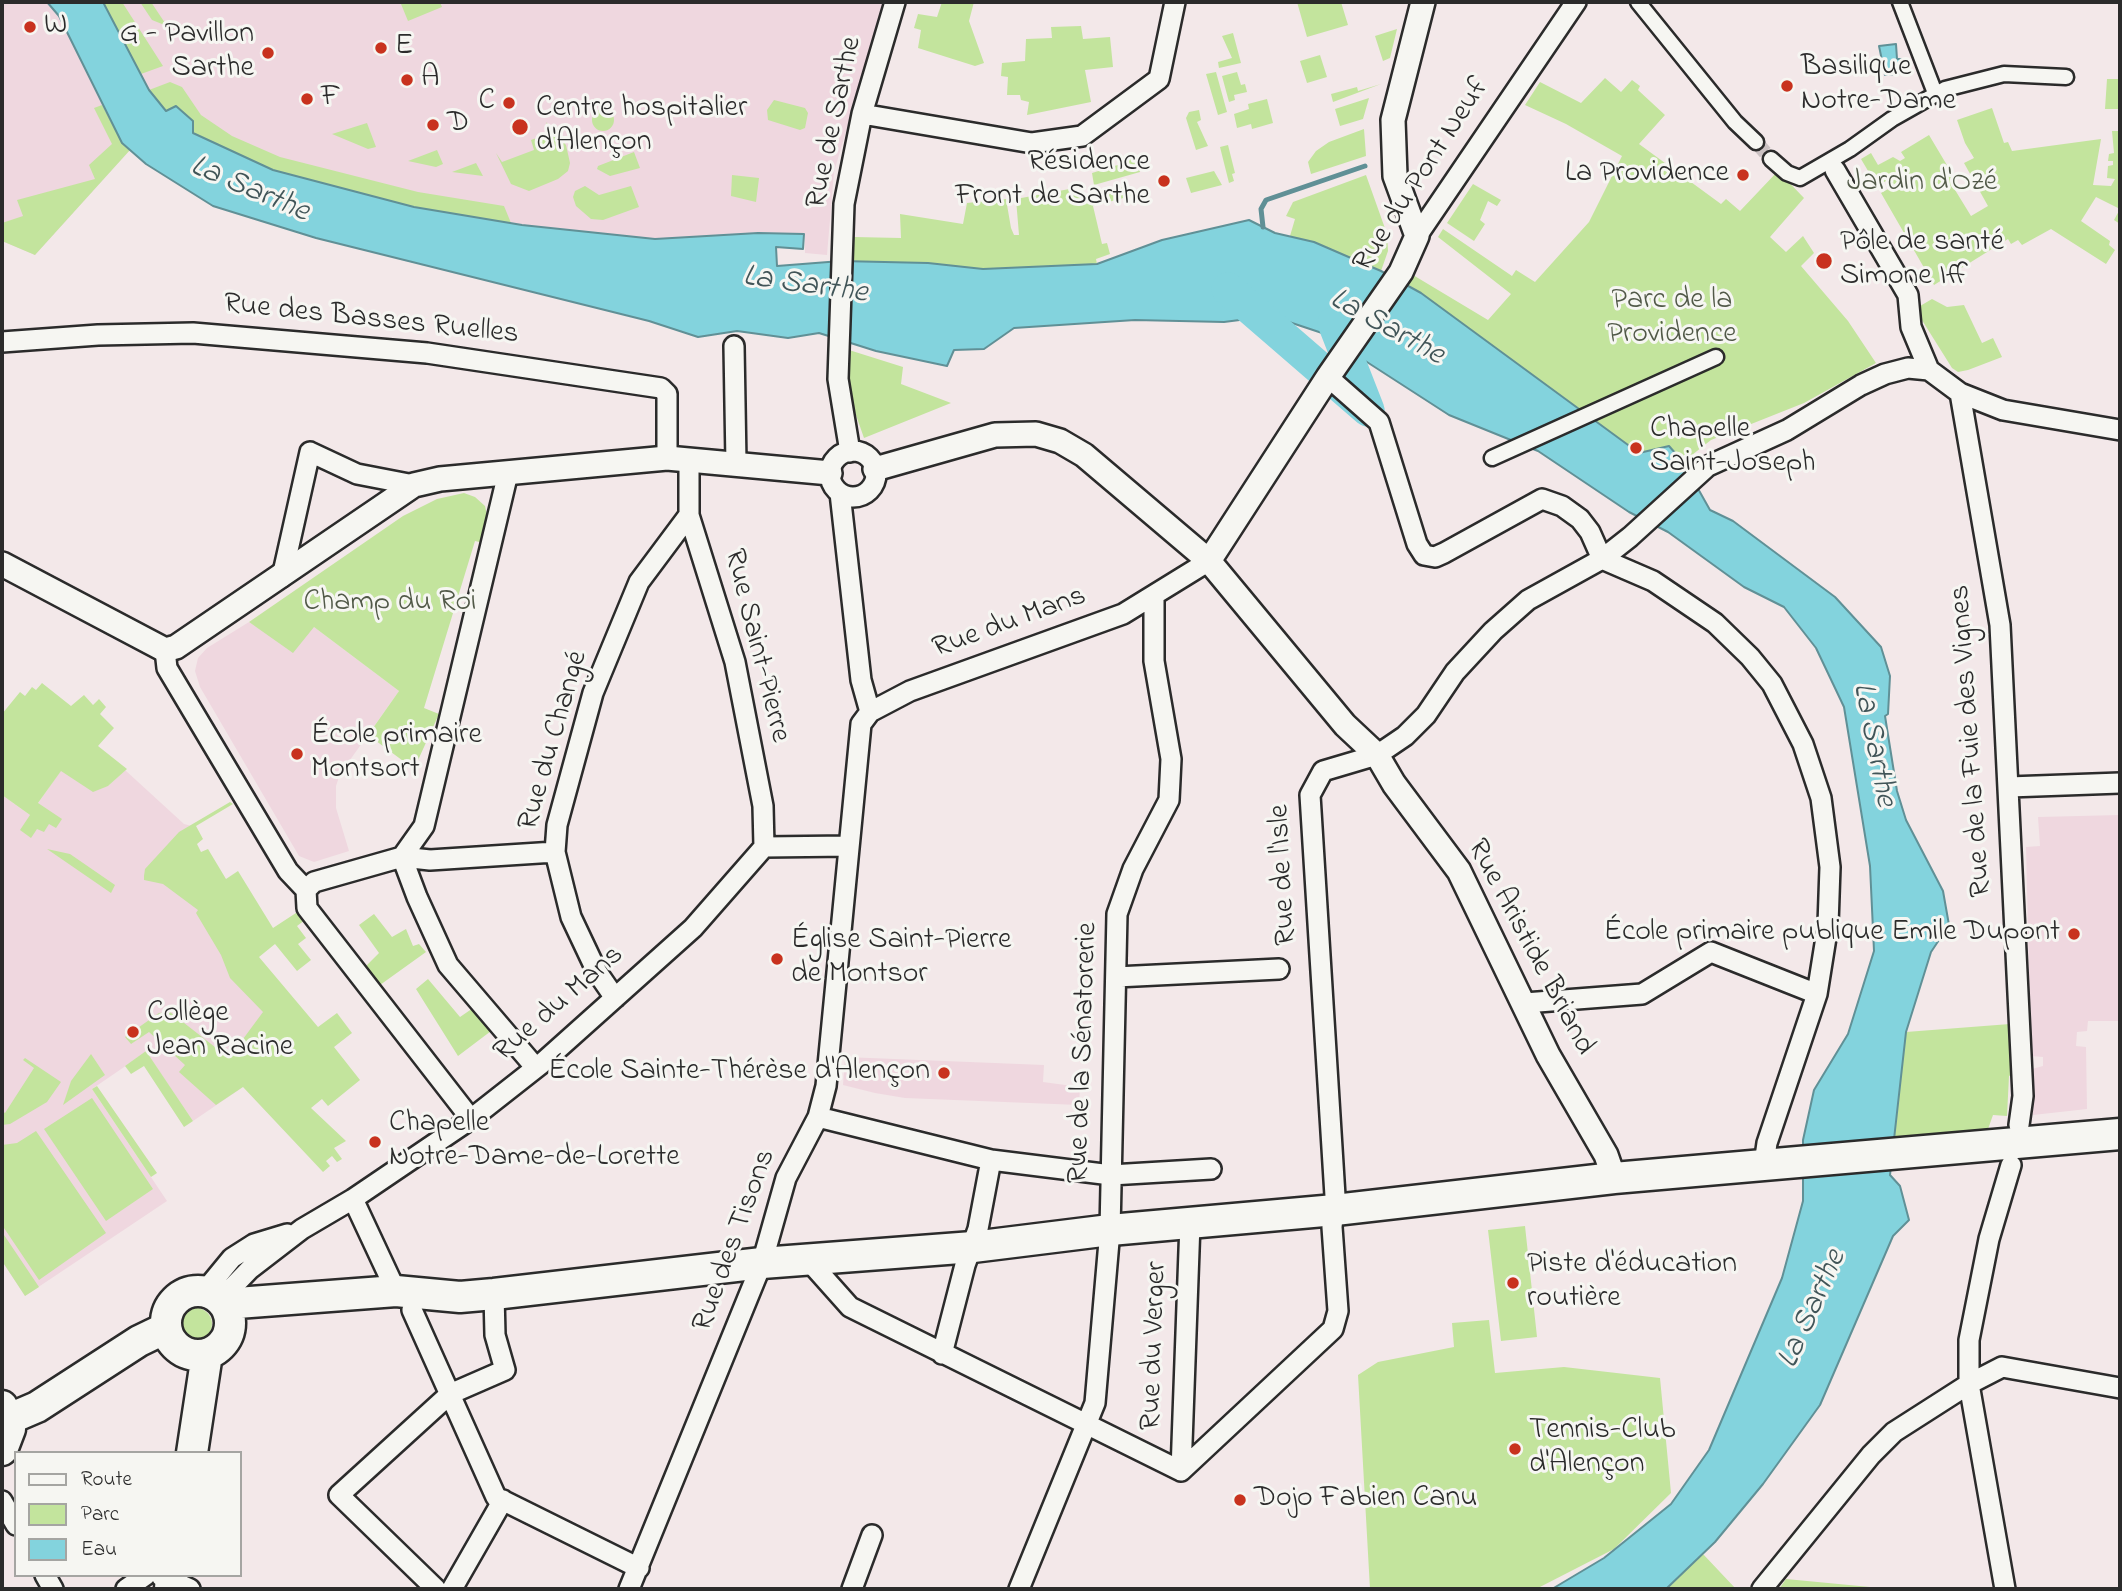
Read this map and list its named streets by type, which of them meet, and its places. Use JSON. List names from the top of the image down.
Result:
{
  "streets": {
    "street": [
      "Rue de Sarthe",
      "Rue du Pont Neuf",
      "Rue des Basses Ruelles",
      "Rue du Mans",
      "Rue Saint-Pierre",
      "Rue du Changé",
      "Rue de la Fuie des Vignes",
      "Rue de l'Isle",
      "Rue Aristide Briand",
      "Rue de la Sénatorerie",
      "Rue des Tisons",
      "Rue du Verger"
    ]
  },
  "crossings": [
    ["Rue du Pont Neuf", "Rue du Mans"],
    ["Rue des Basses Ruelles", "Rue Saint-Pierre"],
    ["Rue du Mans", "Rue Saint-Pierre"],
    ["Rue du Mans", "Rue de la Sénatorerie"],
    ["Rue du Mans", "Rue des Tisons"],
    ["Rue Saint-Pierre", "Rue du Changé"],
    ["Rue de l'Isle", "Rue Aristide Briand"],
    ["Rue de l'Isle", "Rue du Verger"]
  ],
  "water": ["La Sarthe"],
  "parks": ["Jardin d'Ozé", "Parc de la Providence", "Champ du Roi"],
  "places": [
    "W",
    "E",
    "G - Pavillon Sarthe",
    "A",
    "Basilique Notre-Dame",
    "F",
    "C",
    "D",
    "Centre hospitalier d'Alençon",
    "La Providence",
    "Résidence Front de Sarthe",
    "Pôle de santé Simone Iff",
    "Chapelle Saint-Joseph",
    "École primaire Montsort",
    "École primaire publique Emile Dupont",
    "Église Saint-Pierre de Montsor",
    "Collège Jean Racine",
    "École Sainte-Thérèse d'Alençon",
    "Chapelle Notre-Dame-de-Lorette",
    "Piste d'éducation routière",
    "Tennis-Club d'Alençon",
    "Dojo Fabien Canu"
  ],
  "legend": ["Route", "Parc", "Eau"]
}
